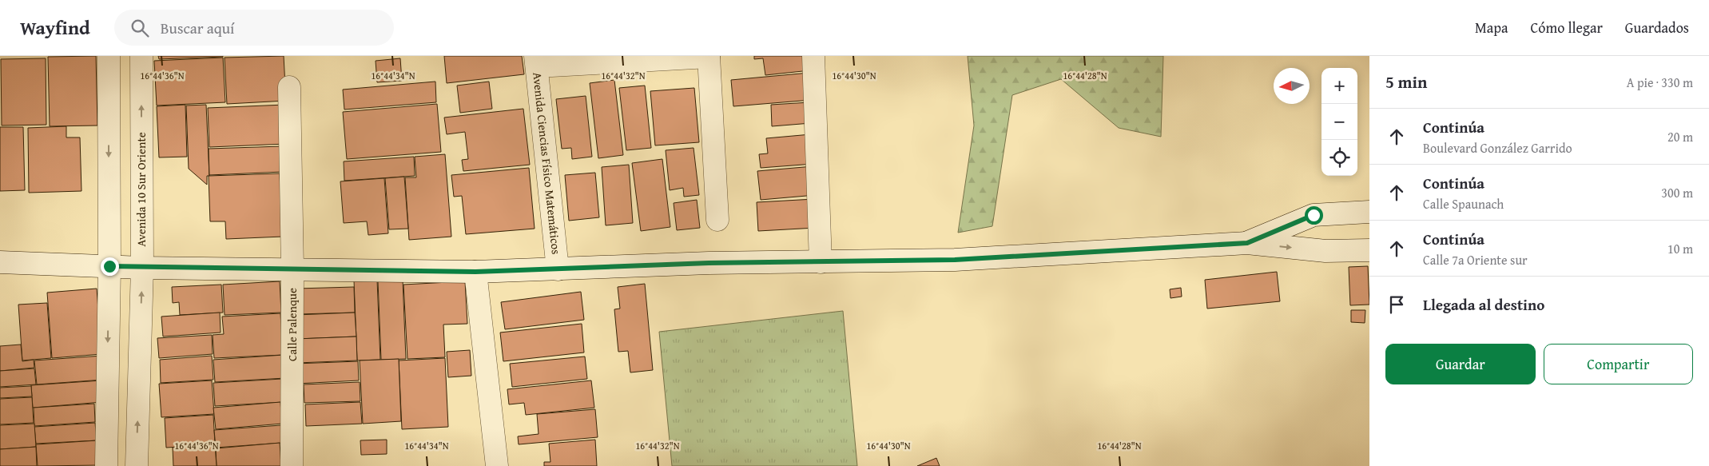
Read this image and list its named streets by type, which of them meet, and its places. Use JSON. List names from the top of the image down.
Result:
{
  "streets": {
    "street": ["Avenida Ciencias Físico Matemáticos", "Avenida 10 Sur Oriente", "Calle Palenque"]
  },
  "north": "left",
  "page": {
    "header": "Wayfind",
    "search": "Buscar aquí",
    "nav": ["Mapa", "Cómo llegar", "Guardados"],
    "heading": ["5 min", "A pie · 330 m"],
    "map_buttons": ["+", "−"],
    "list": [
      ["Continúa", "Boulevard González Garrido", "20 m"],
      ["Continúa", "Calle Spaunach", "300 m"],
      ["Continúa", "Calle 7a Oriente sur", "10 m"],
      "Llegada al destino"
    ],
    "buttons": ["Guardar", "Compartir"]
  },
  "coordinates": [
    "16°44'36\"N",
    "16°44'34\"N",
    "16°44'32\"N",
    "16°44'30\"N",
    "16°44'28\"N"
  ]
}
